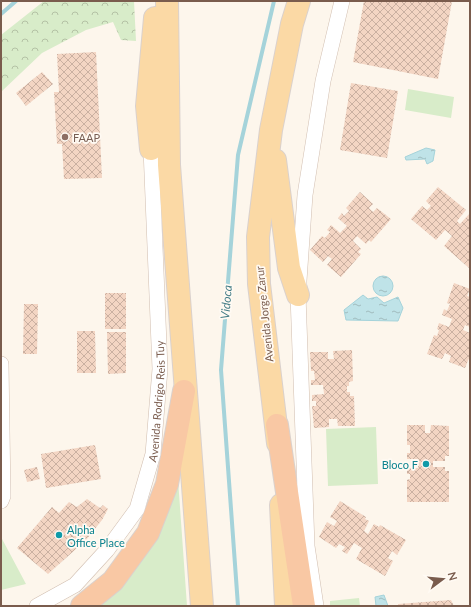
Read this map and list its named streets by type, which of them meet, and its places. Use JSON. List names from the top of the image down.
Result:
{
  "streets": {
    "main road": ["Avenida Jorge Zarur"],
    "street": ["Avenida Rodrigo Reis Tuy"]
  },
  "water": ["Vidoca"],
  "places": ["FAAP", "Bloco F", "Alpha Office Place"],
  "north": "right"
}
